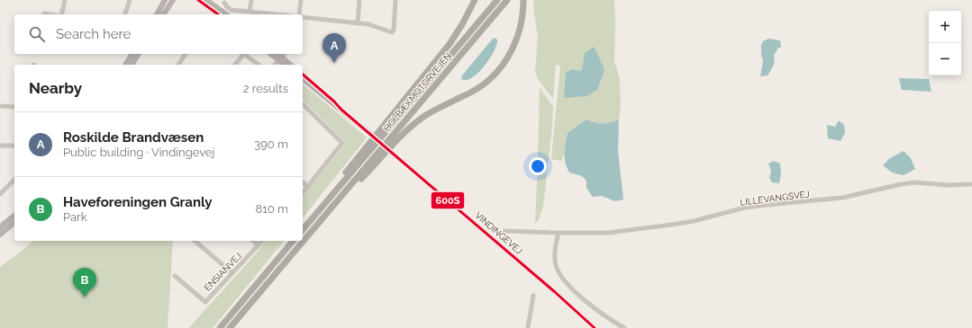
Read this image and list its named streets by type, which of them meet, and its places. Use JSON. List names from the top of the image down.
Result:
{
  "streets": {
    "highway": ["HOLBÆKMOTORVEJEN"],
    "main road": ["VINDINGEVEJ"],
    "street": ["LILLEVANGSVEJ", "ENSIANVEJ"]
  },
  "lines": ["transit line 600S"],
  "page": {
    "map_buttons": ["+", "−"],
    "search": "Search here",
    "pins": ["A", "B"],
    "heading": ["Nearby", "2 results"],
    "list": [
      {
        "mark": "A",
        "name": "Roskilde Brandvæsen",
        "note": "Public building · Vindingevej",
        "value": "390 m"
      },
      {
        "mark": "B",
        "name": "Haveforeningen Granly",
        "note": "Park",
        "value": "810 m"
      }
    ]
  }
}
